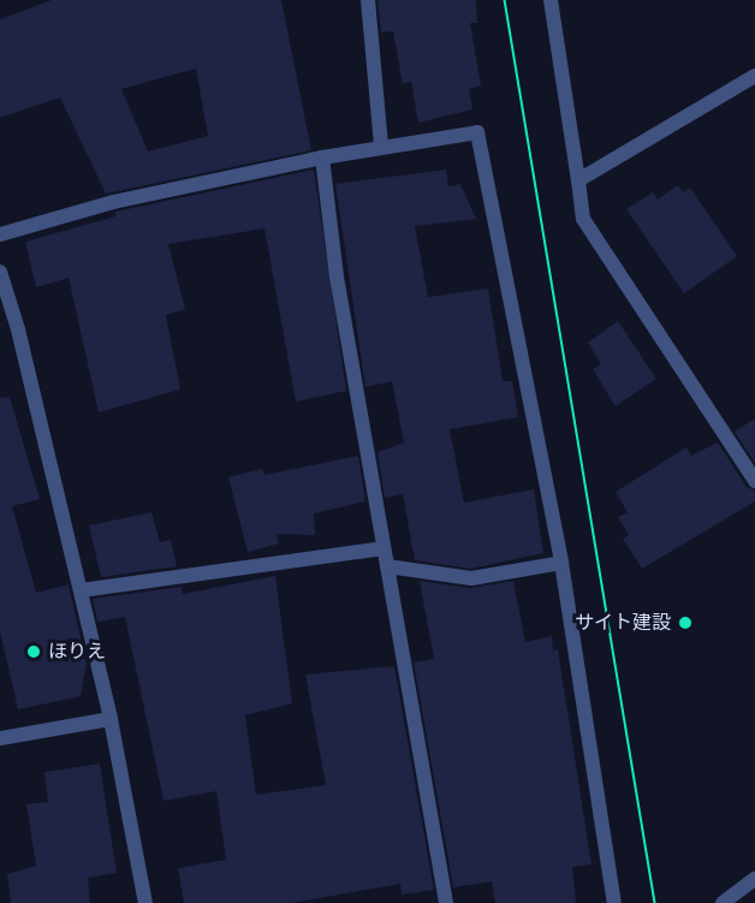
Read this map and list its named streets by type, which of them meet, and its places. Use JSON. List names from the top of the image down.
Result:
{
  "places": ["サイト建設", "ほりえ"]
}
